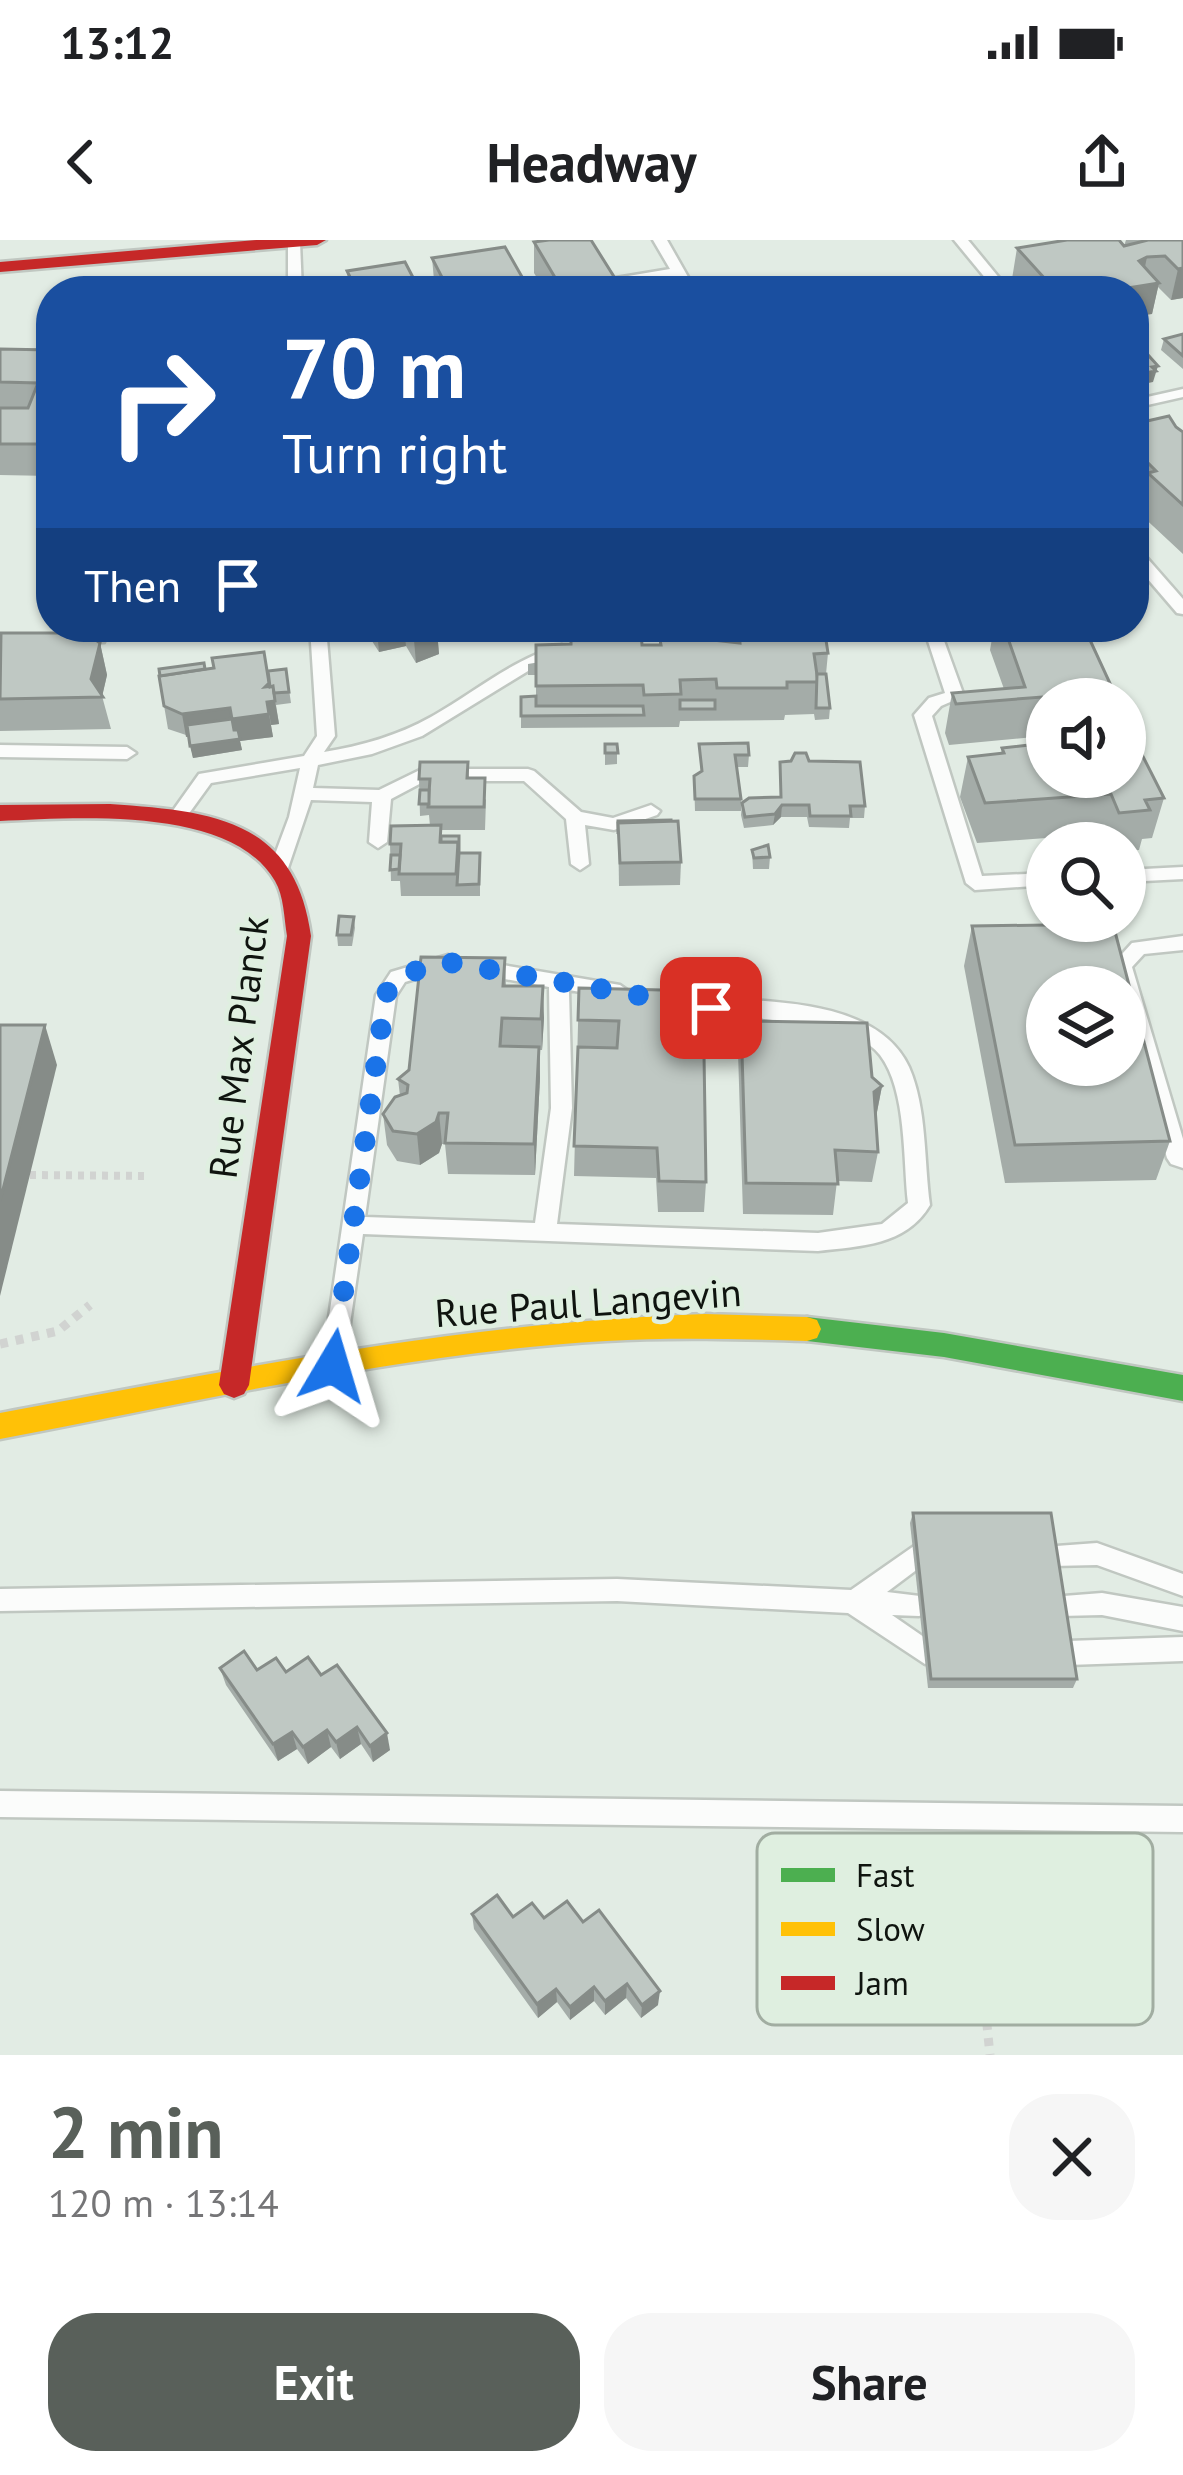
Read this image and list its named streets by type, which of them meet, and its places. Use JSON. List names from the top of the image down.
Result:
{
  "streets": {
    "street": ["Rue Max Planck", "Rue Paul Langevin"]
  },
  "crossings": [
    ["Rue Max Planck", "Rue Paul Langevin"]
  ],
  "legend": ["Fast", "Slow", "Jam"],
  "page": {
    "status": "13:12",
    "header": "Headway",
    "turn": ["70 m", "Turn right"],
    "then": "Then",
    "heading": ["2 min", "120 m · 13:14"],
    "buttons": ["Exit", "Share"]
  }
}
